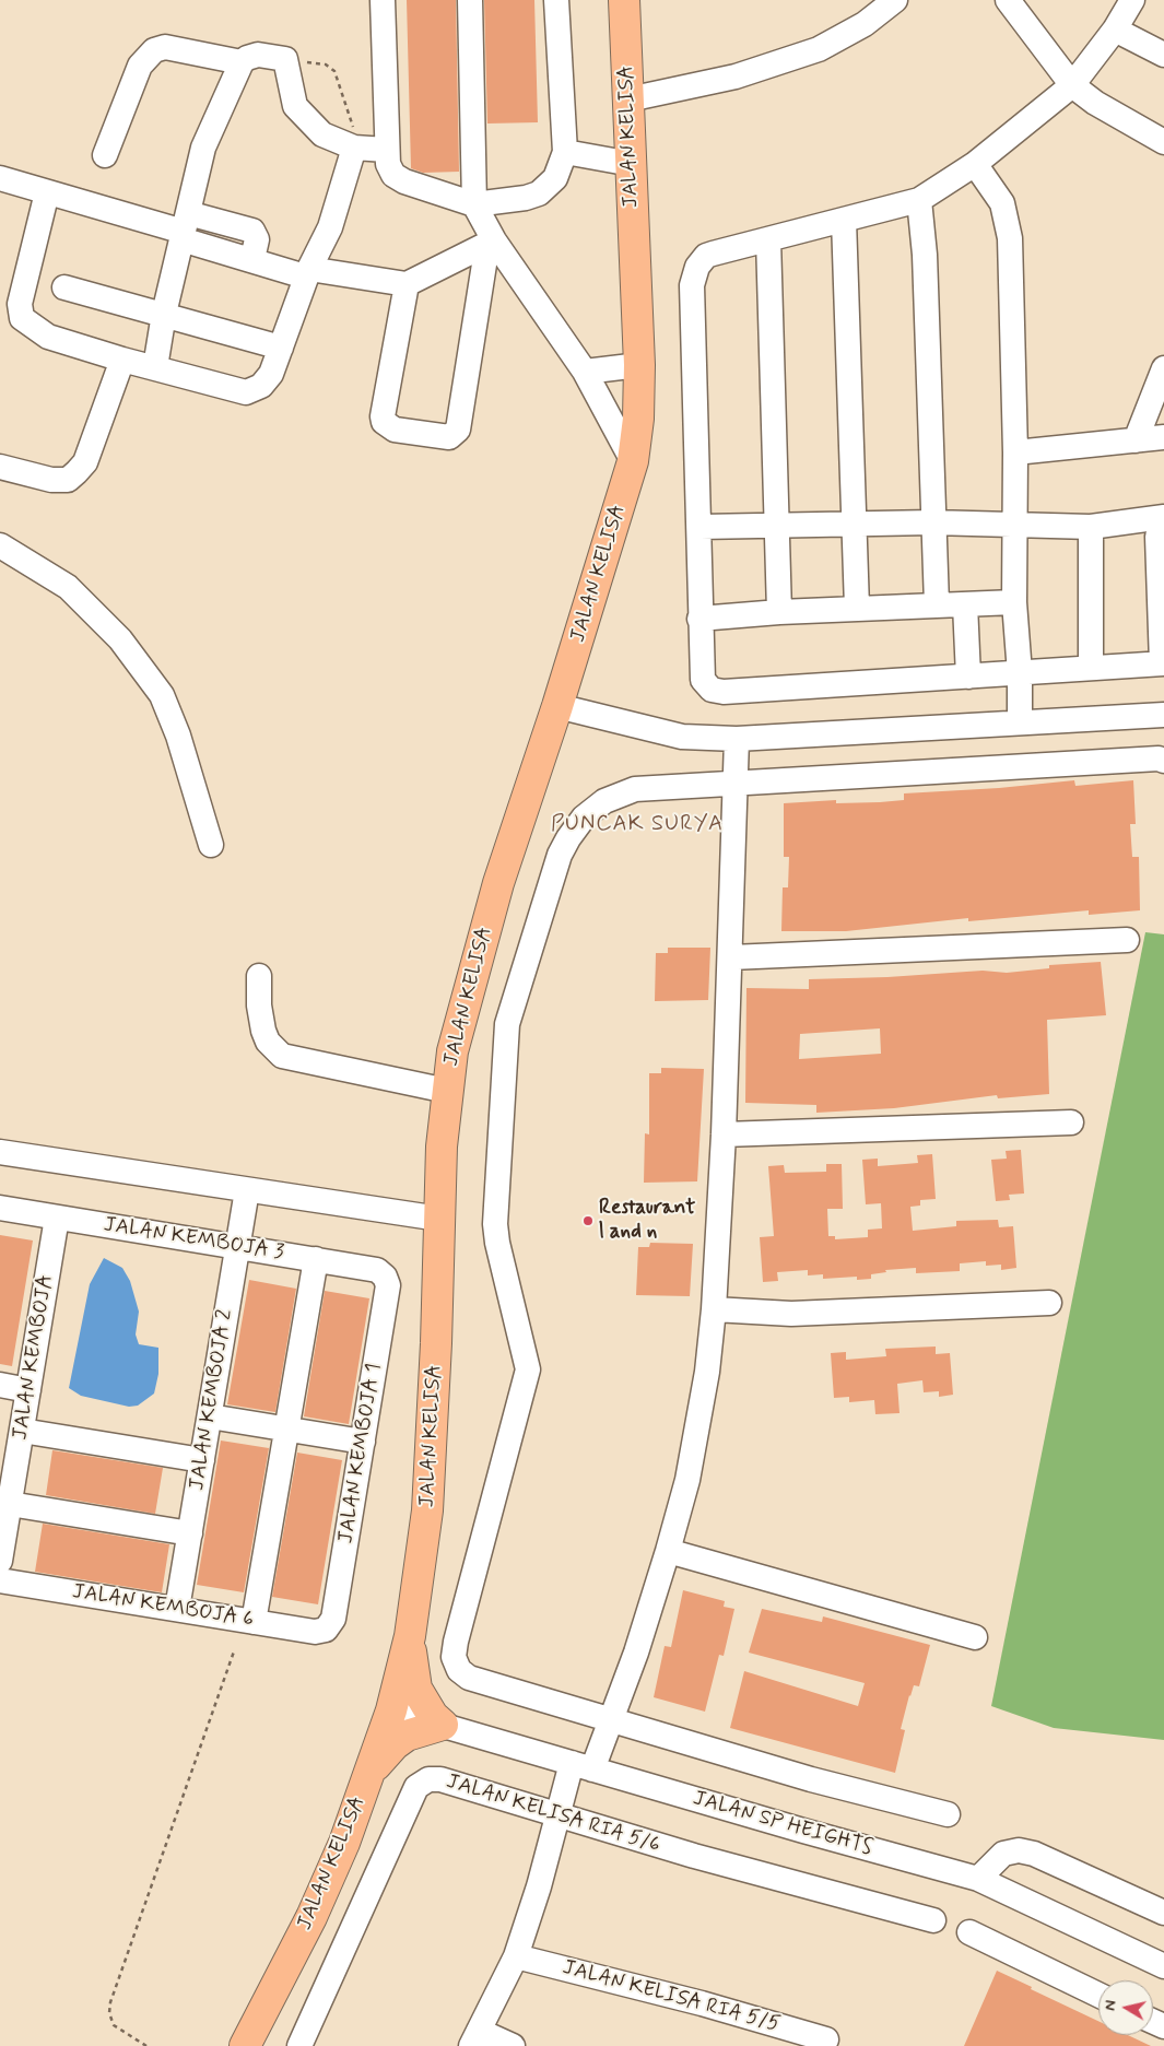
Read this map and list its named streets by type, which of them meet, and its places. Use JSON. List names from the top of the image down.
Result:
{
  "streets": {
    "main road": ["JALAN KELISA"],
    "street": [
      "JALAN KEMBOJA 3",
      "JALAN KEMBOJA",
      "JALAN KEMBOJA 2",
      "JALAN KEMBOJA 1",
      "JALAN KEMBOJA 6",
      "JALAN KELISA RIA 5/6",
      "JALAN SP HEIGHTS",
      "JALAN KELISA RIA 5/5"
    ]
  },
  "crossings": [
    ["JALAN KELISA", "JALAN SP HEIGHTS"],
    ["JALAN KEMBOJA 3", "JALAN KEMBOJA"],
    ["JALAN KEMBOJA 3", "JALAN KEMBOJA 2"],
    ["JALAN KEMBOJA 3", "JALAN KEMBOJA 1"],
    ["JALAN KEMBOJA 2", "JALAN KEMBOJA 6"],
    ["JALAN KEMBOJA 1", "JALAN KEMBOJA 6"]
  ],
  "districts": ["PUNCAK SURYA"],
  "places": ["Restaurant l and n"],
  "north": "left"
}
